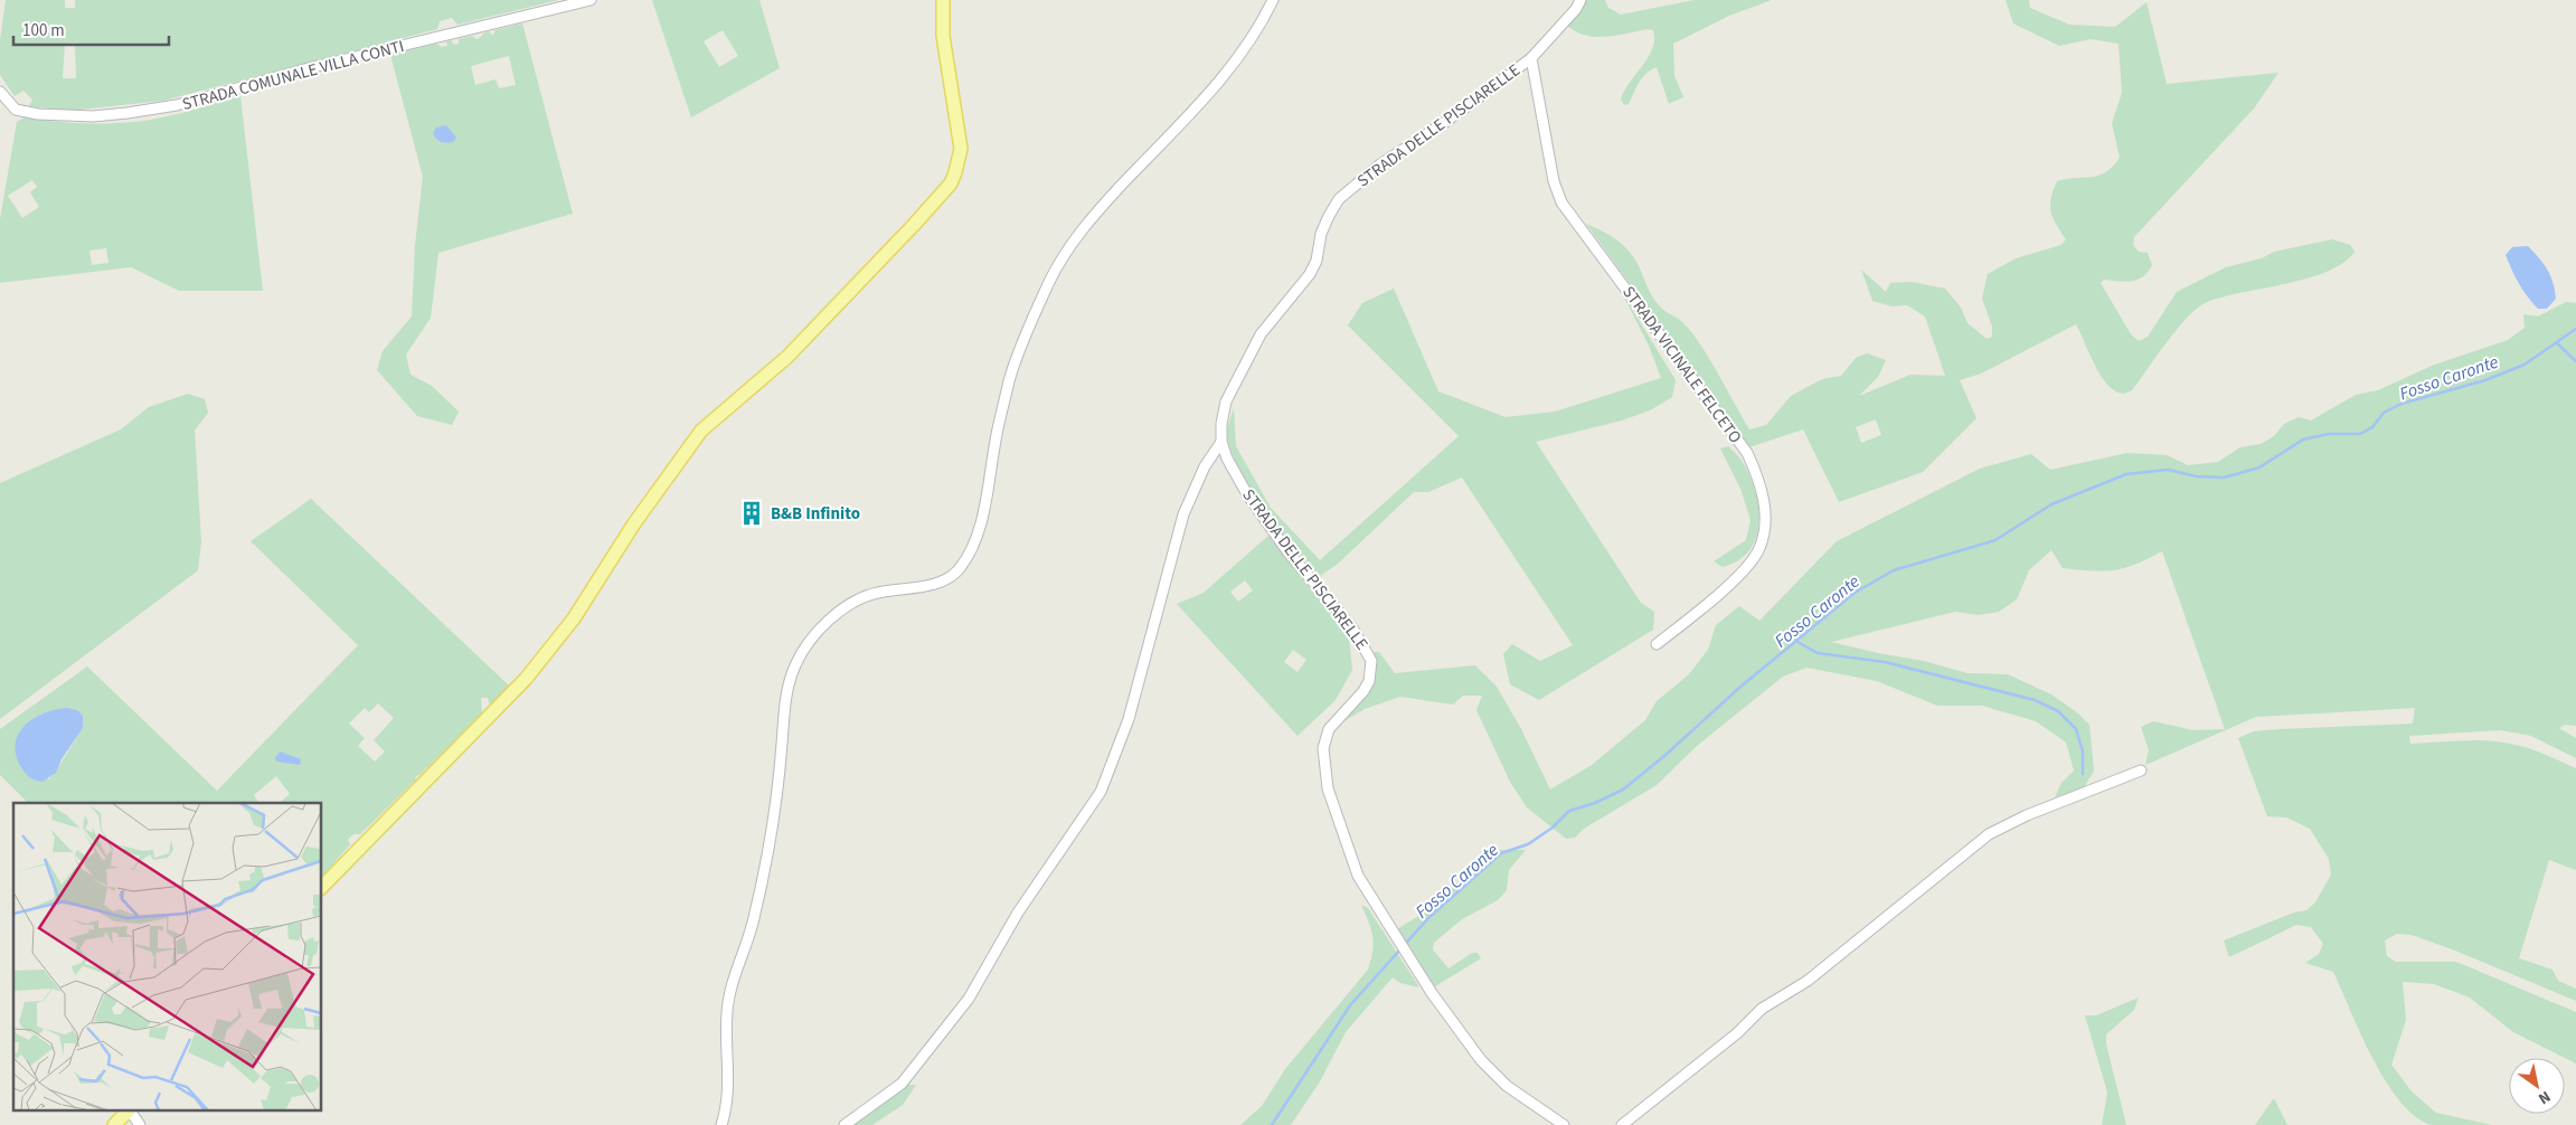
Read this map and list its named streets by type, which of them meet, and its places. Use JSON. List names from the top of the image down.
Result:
{
  "streets": {
    "street": ["STRADA COMUNALE VILLA CONTI", "STRADA DELLE PISCIARELLE", "STRADA VICINALE FELCETO"]
  },
  "crossings": [
    ["STRADA DELLE PISCIARELLE", "STRADA VICINALE FELCETO"]
  ],
  "water": ["Fosso Caronte"],
  "places": {
    "building": ["B&B Infinito"]
  },
  "scale_bar": "100 m",
  "north": "bottom right"
}
